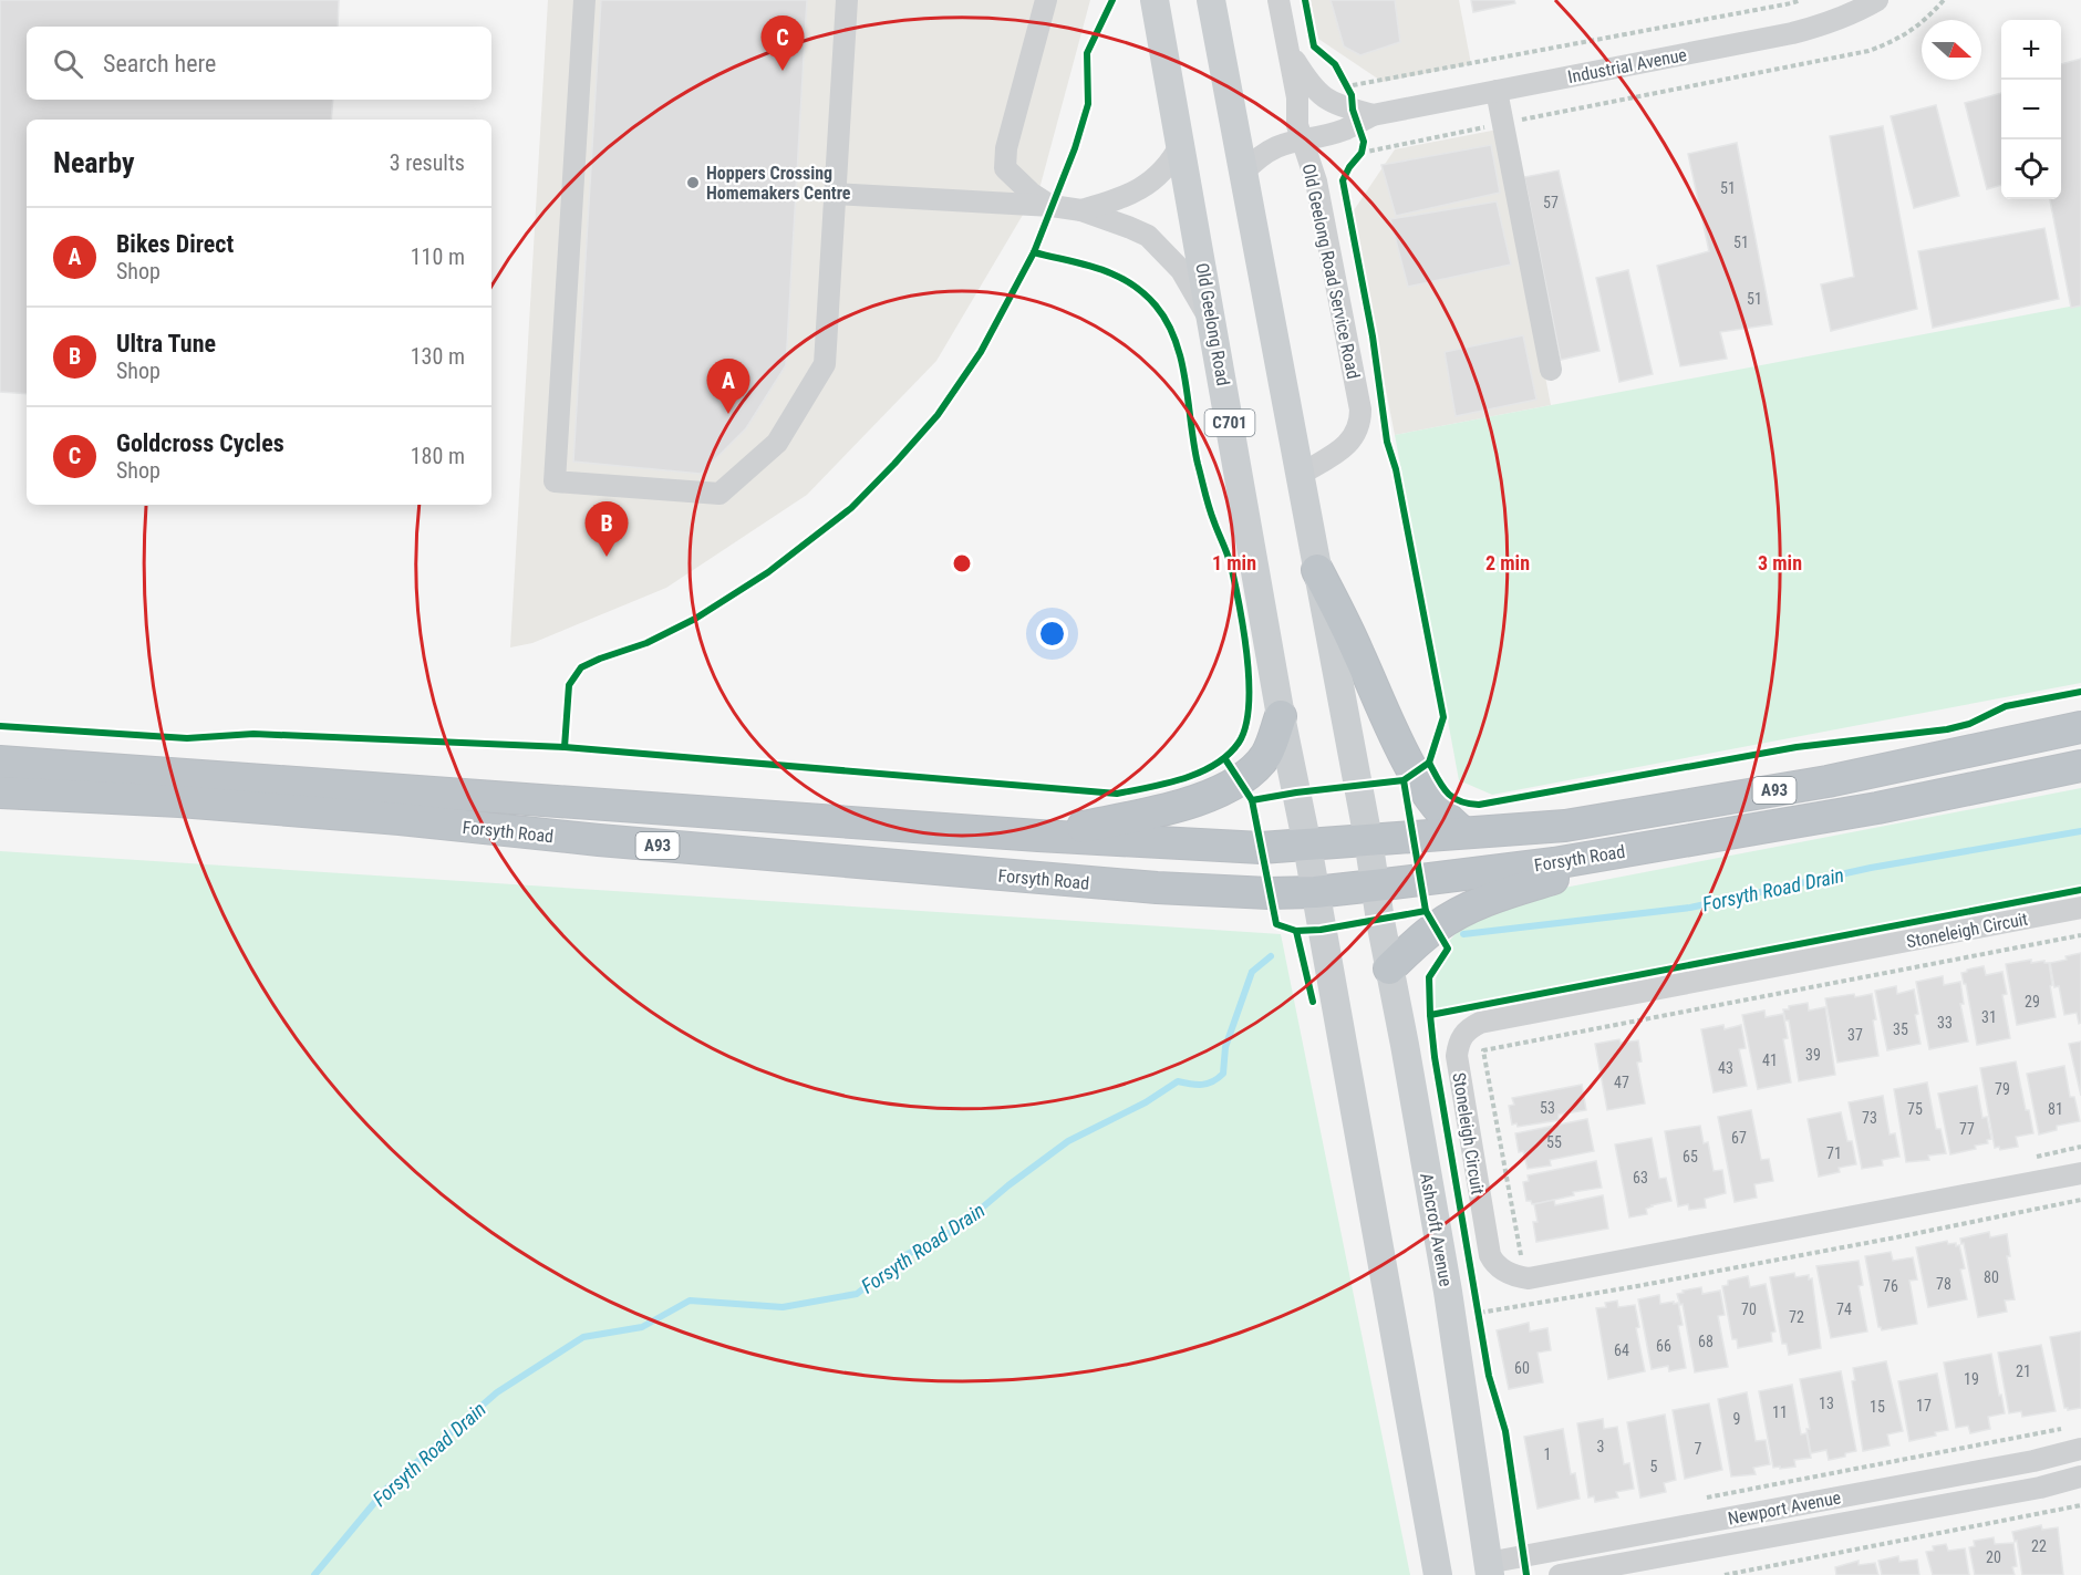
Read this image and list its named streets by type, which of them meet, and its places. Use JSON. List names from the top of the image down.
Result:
{
  "streets": {
    "highway": ["A93", "Forsyth Road"],
    "main road": ["Old Geelong Road", "C701", "Ashcroft Avenue"],
    "street": [
      "Industrial Avenue",
      "Old Geelong Road Service Road",
      "Stoneleigh Circuit",
      "Newport Avenue"
    ]
  },
  "crossings": [
    ["Industrial Avenue", "Old Geelong Road Service Road"],
    ["Old Geelong Road", "C701"],
    ["Old Geelong Road", "Forsyth Road"],
    ["C701", "Forsyth Road"],
    ["Forsyth Road", "Ashcroft Avenue"],
    ["Ashcroft Avenue", "Newport Avenue"]
  ],
  "water": ["Forsyth Road Drain"],
  "places": ["Hoppers Crossing Homemakers Centre"],
  "house_numbers": [
    "51",
    "57",
    "51",
    "51",
    "29",
    "31",
    "33",
    "35",
    "37",
    "39",
    "41",
    "43",
    "47",
    "79",
    "53",
    "75",
    "81",
    "73",
    "77",
    "67",
    "55",
    "71",
    "65",
    "63",
    "80",
    "78",
    "76",
    "70",
    "74",
    "72",
    "68",
    "66",
    "64",
    "60",
    "21",
    "19",
    "13",
    "17",
    "15",
    "11",
    "9",
    "3",
    "7",
    "1",
    "5",
    "22",
    "20"
  ],
  "north": "right",
  "page": {
    "pins": ["C", "A", "B"],
    "map_buttons": ["+", "−"],
    "search": "Search here",
    "heading": ["Nearby", "3 results"],
    "list": [
      {
        "mark": "A",
        "name": "Bikes Direct",
        "note": "Shop",
        "value": "110 m"
      },
      {
        "mark": "B",
        "name": "Ultra Tune",
        "note": "Shop",
        "value": "130 m"
      },
      {
        "mark": "C",
        "name": "Goldcross Cycles",
        "note": "Shop",
        "value": "180 m"
      }
    ]
  },
  "rings": ["1 min", "2 min", "3 min"]
}
